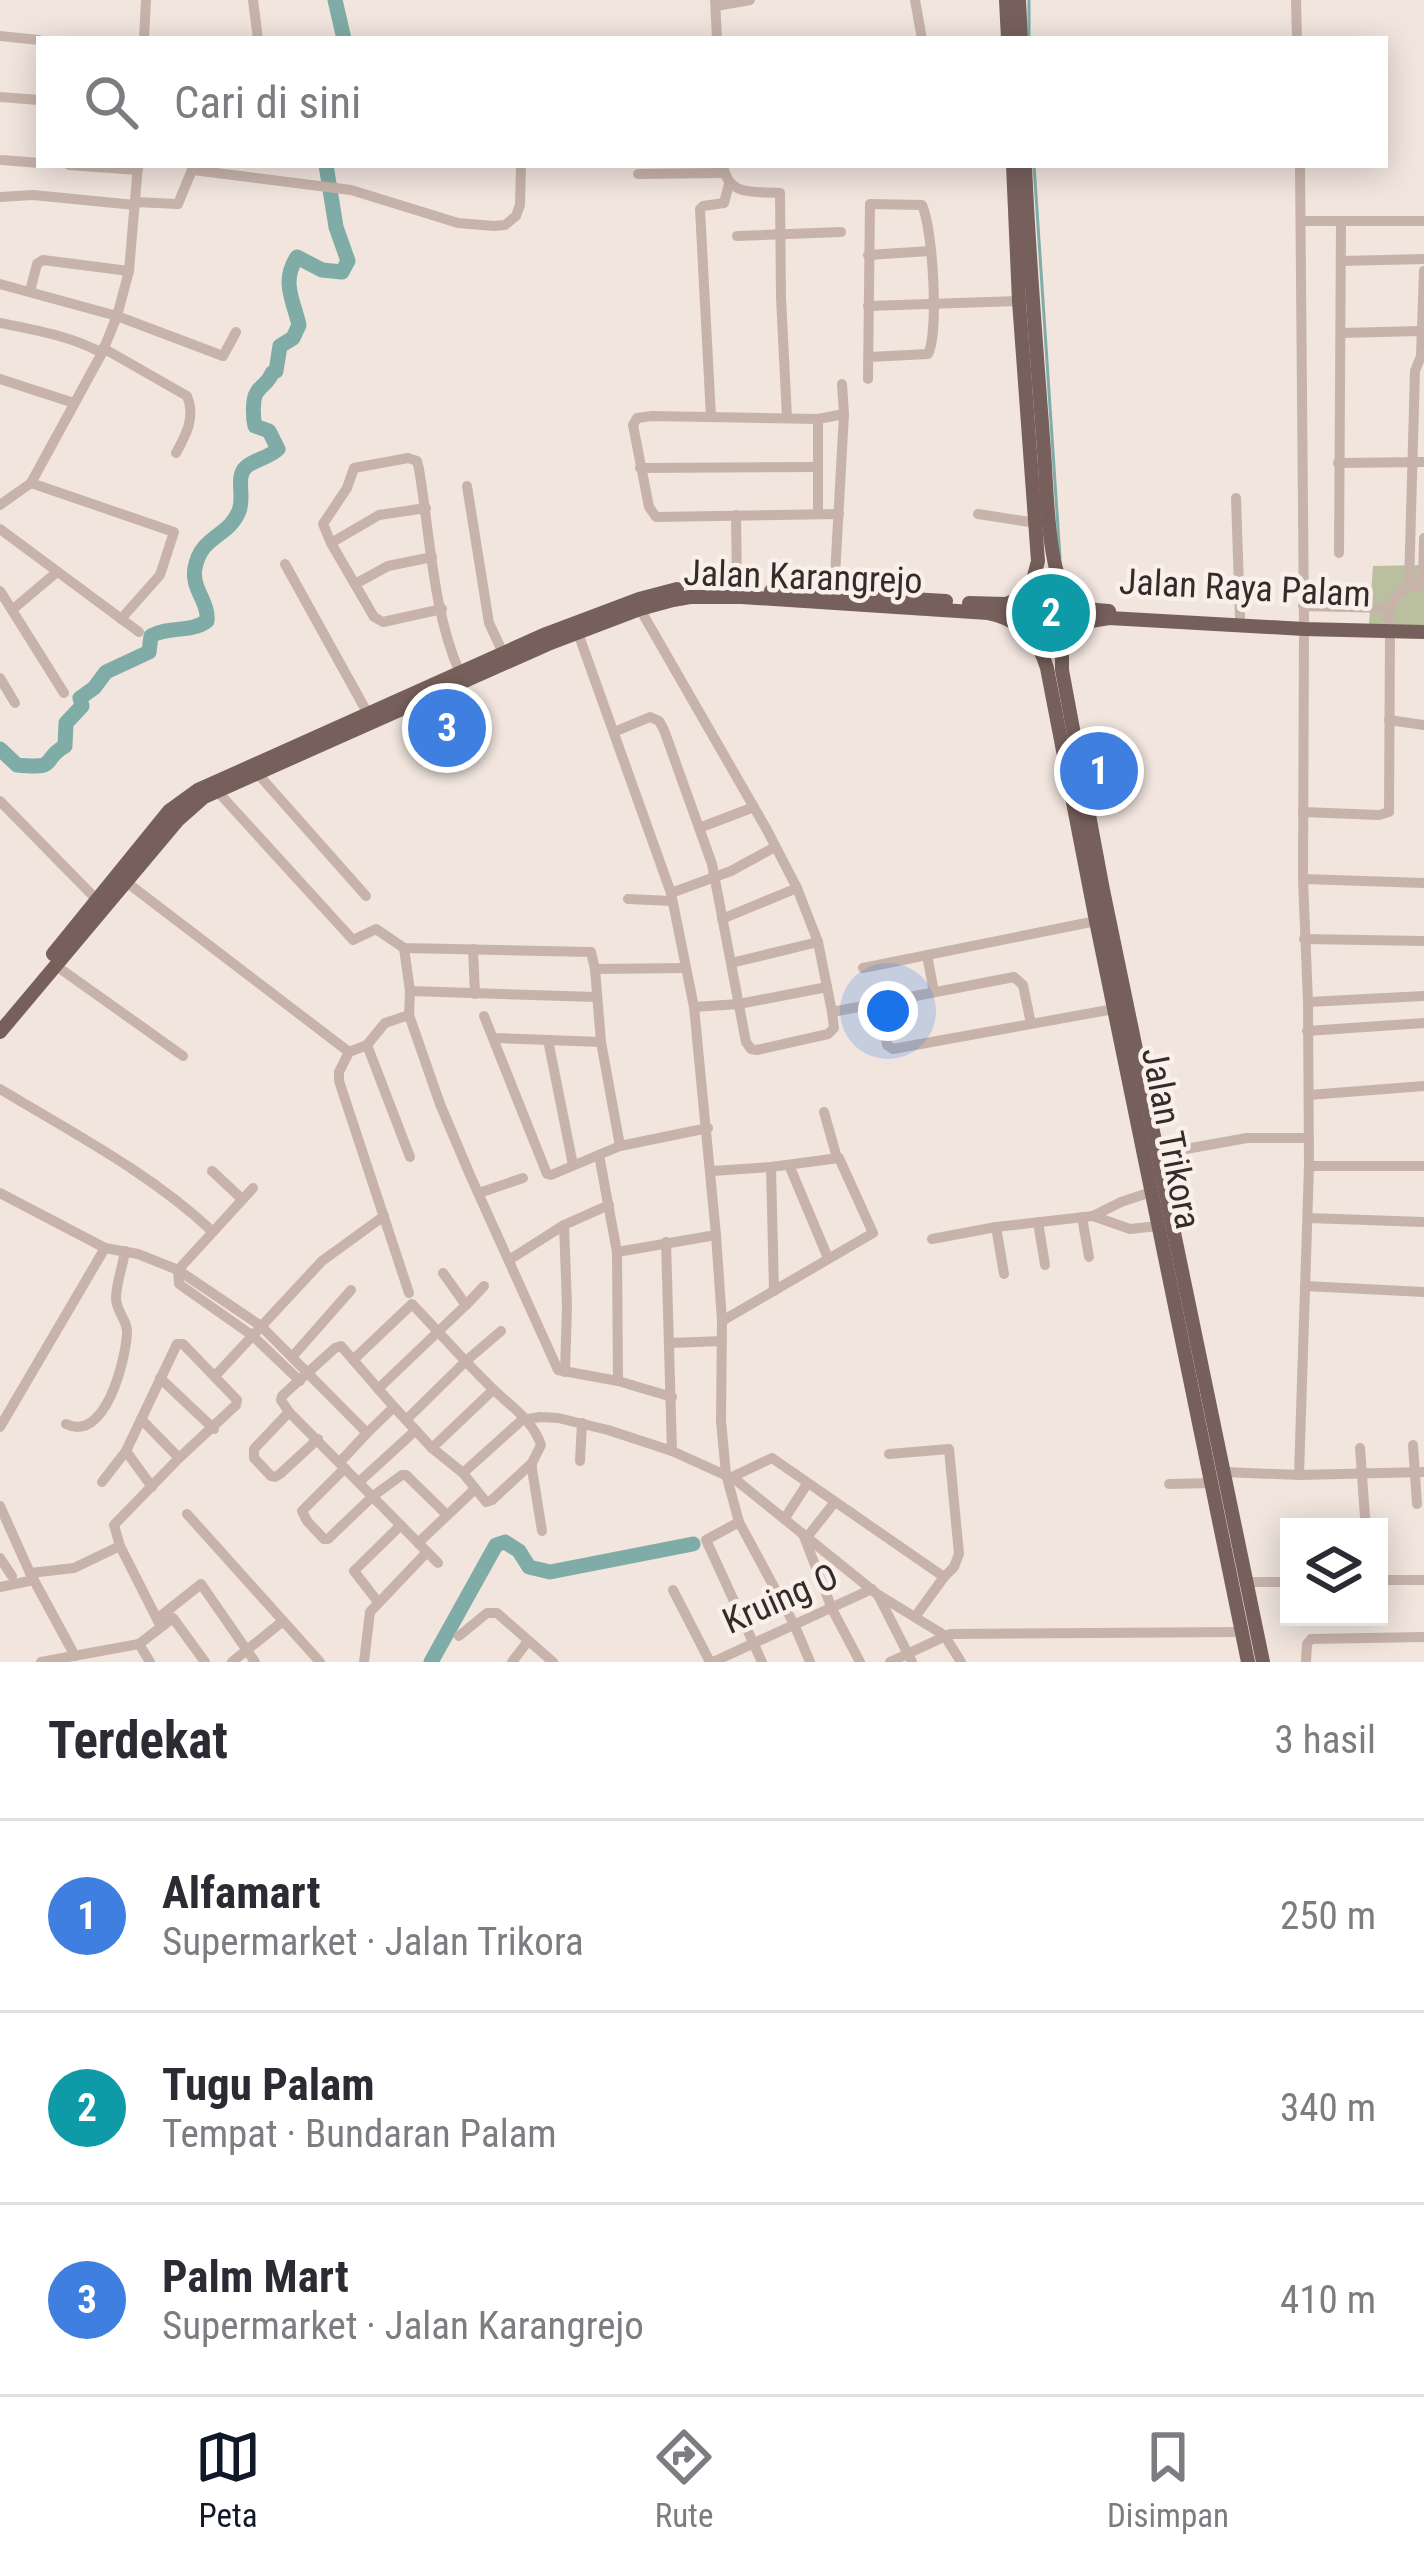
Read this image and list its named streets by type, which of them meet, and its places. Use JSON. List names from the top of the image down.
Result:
{
  "streets": {
    "main road": ["Jalan Karangrejo", "Jalan Raya Palam", "Jalan Trikora"],
    "street": ["Kruing O"]
  },
  "crossings": [
    ["Jalan Karangrejo", "Jalan Raya Palam"],
    ["Jalan Karangrejo", "Jalan Trikora"],
    ["Jalan Raya Palam", "Jalan Trikora"]
  ],
  "page": {
    "search": "Cari di sini",
    "pins": ["2", "3", "1"],
    "heading": ["Terdekat", "3 hasil"],
    "list": [
      {
        "mark": "1",
        "name": "Alfamart",
        "note": "Supermarket · Jalan Trikora",
        "value": "250 m"
      },
      {
        "mark": "2",
        "name": "Tugu Palam",
        "note": "Tempat · Bundaran Palam",
        "value": "340 m"
      },
      {
        "mark": "3",
        "name": "Palm Mart",
        "note": "Supermarket · Jalan Karangrejo",
        "value": "410 m"
      }
    ],
    "nav": ["Peta", "Rute", "Disimpan"]
  }
}
